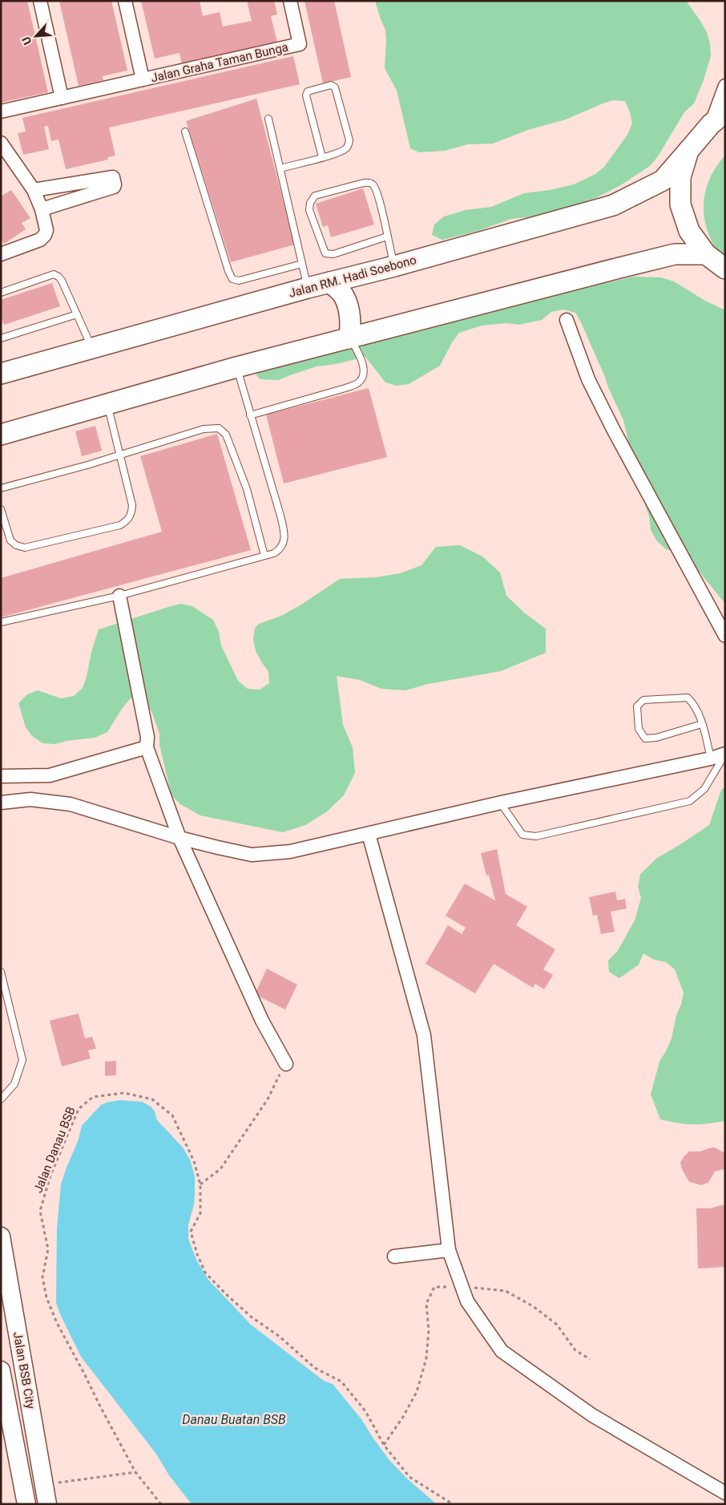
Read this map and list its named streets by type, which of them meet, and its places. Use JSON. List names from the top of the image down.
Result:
{
  "streets": {
    "main road": ["Jalan RM. Hadi Soebono"],
    "street": ["Jalan Graha Taman Bunga", "Jalan BSB City"],
    "path": ["Jalan Danau BSB"]
  },
  "water": ["Danau Buatan BSB"],
  "north": "bottom left"
}
